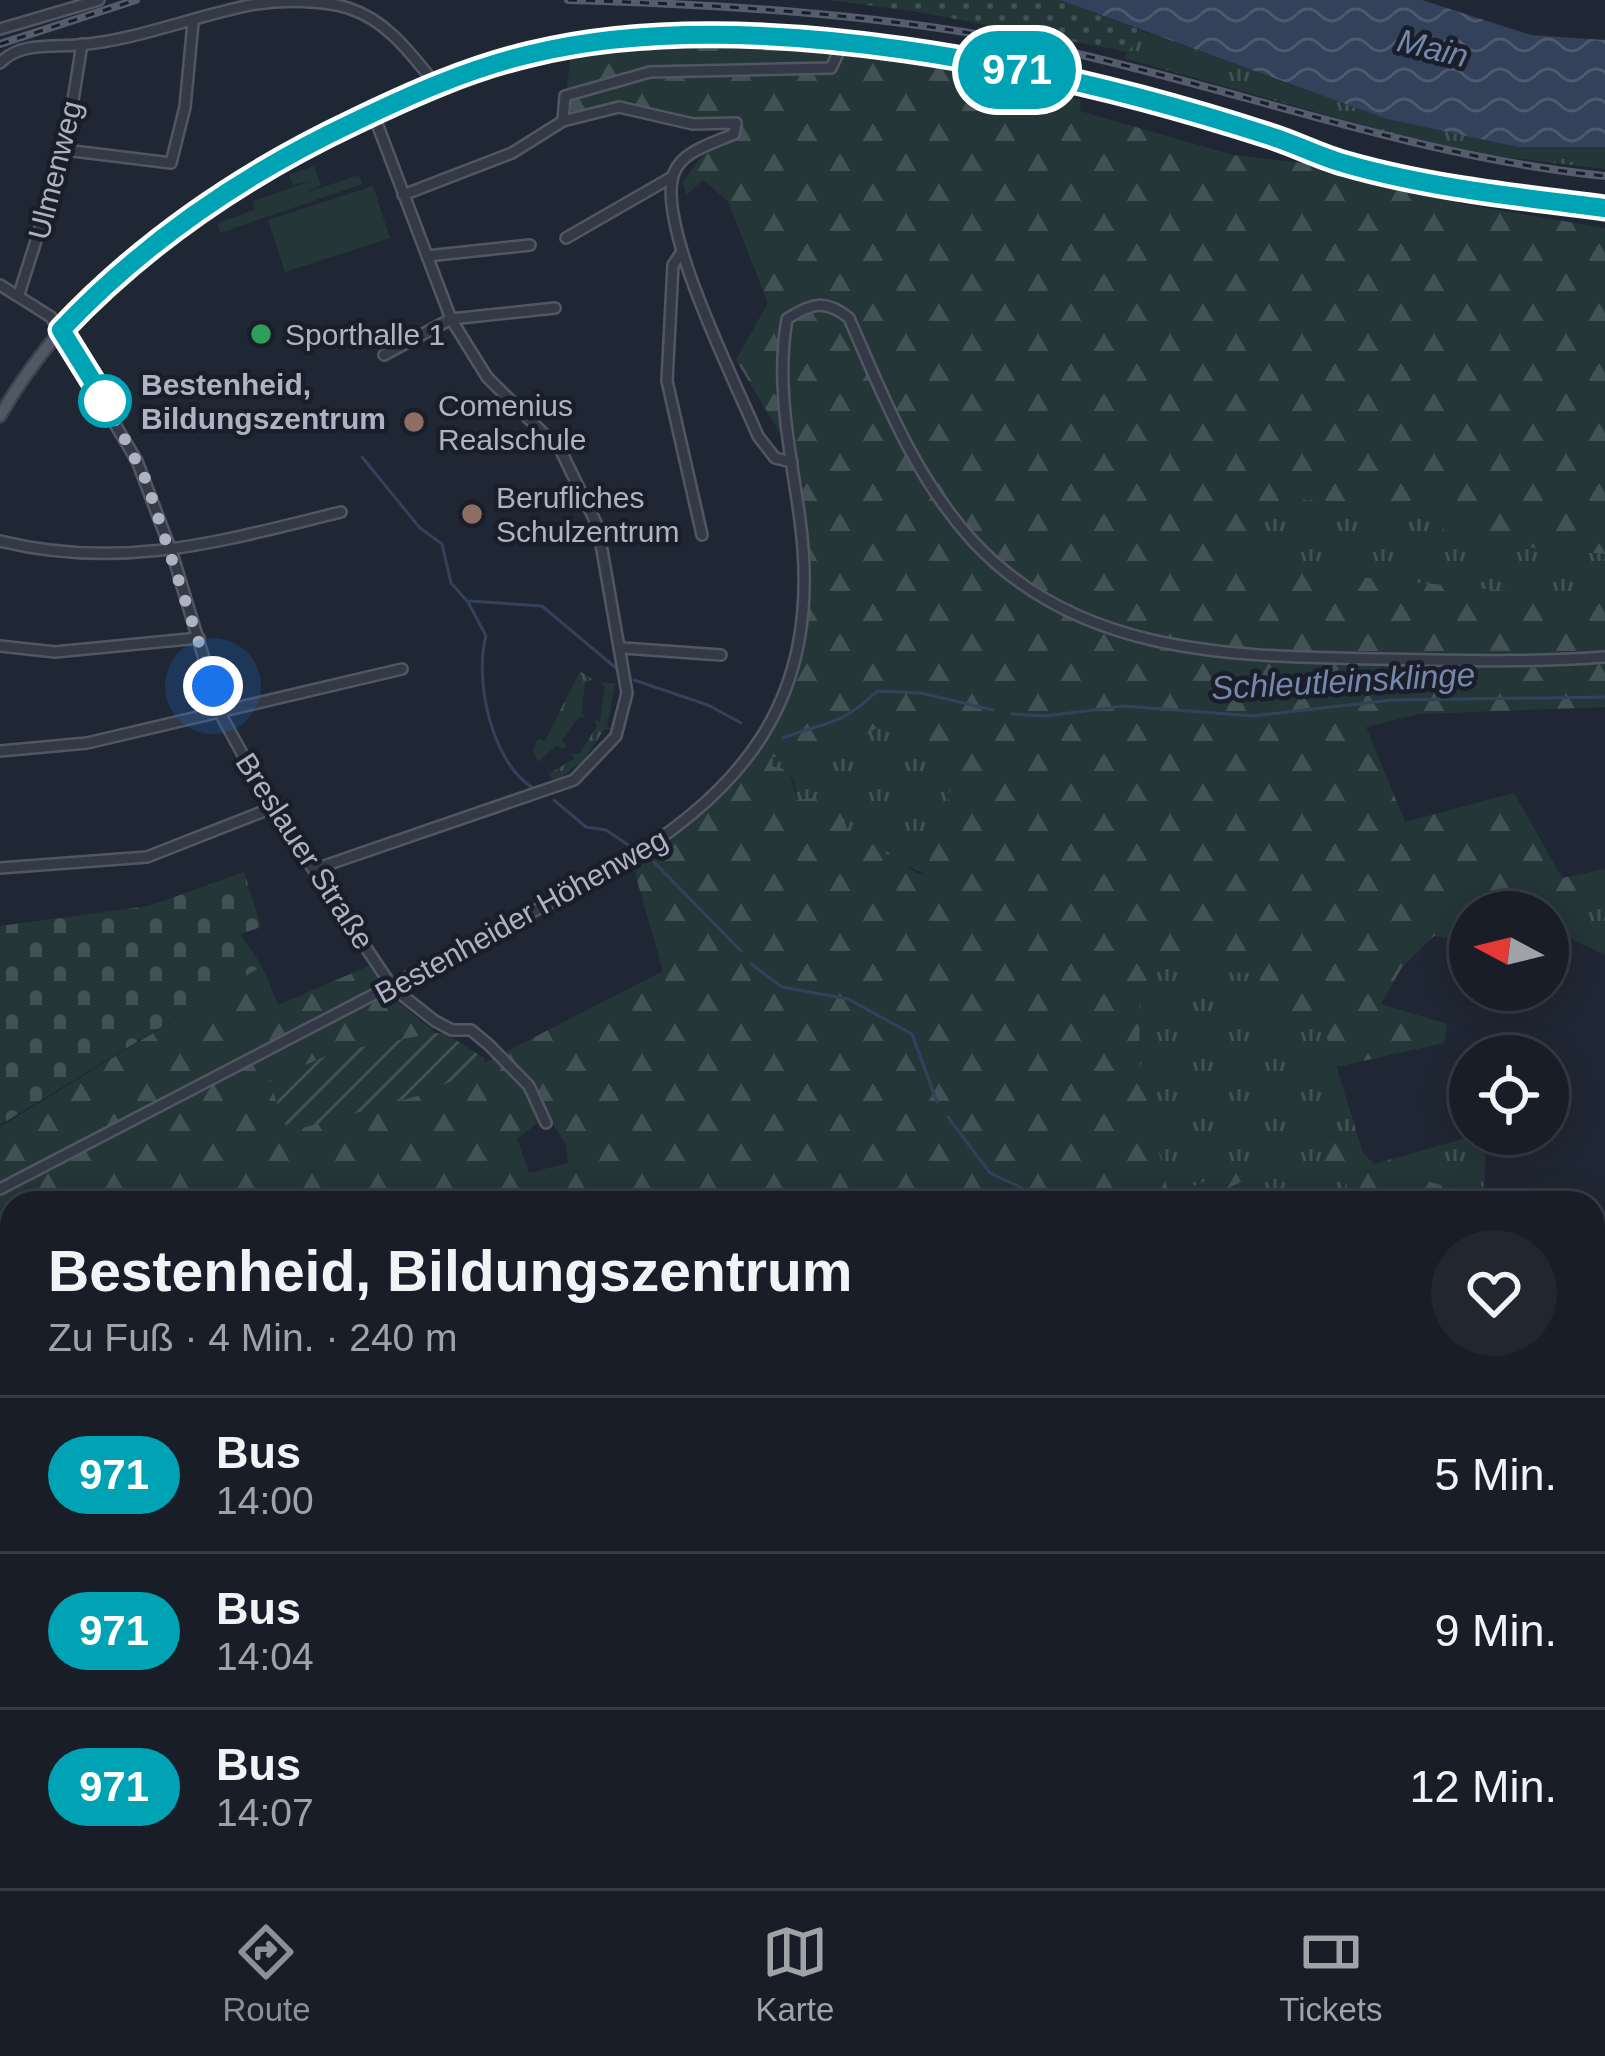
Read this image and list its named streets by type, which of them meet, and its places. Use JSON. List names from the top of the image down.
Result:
{
  "streets": {
    "street": ["Ulmenweg", "Breslauer Straße", "Bestenheider Höhenweg"]
  },
  "crossings": [
    ["Ulmenweg", "Breslauer Straße"],
    ["Breslauer Straße", "Bestenheider Höhenweg"]
  ],
  "water": ["Main", "Schleutleinsklinge"],
  "places": [
    "Sporthalle 1",
    "Bestenheid, Bildungszentrum",
    "Comenius Realschule",
    "Berufliches Schulzentrum"
  ],
  "lines": ["bus line 971"],
  "north": "left",
  "page": {
    "on_map": "971",
    "heading": ["Bestenheid, Bildungszentrum", "Zu Fuß · 4 Min. · 240 m"],
    "list": [
      {
        "mark": "971",
        "name": "Bus",
        "note": "14:00",
        "value": "5 Min."
      },
      {
        "mark": "971",
        "name": "Bus",
        "note": "14:04",
        "value": "9 Min."
      },
      {
        "mark": "971",
        "name": "Bus",
        "note": "14:07",
        "value": "12 Min."
      }
    ],
    "tabs": ["Route", "Karte", "Tickets"]
  }
}
